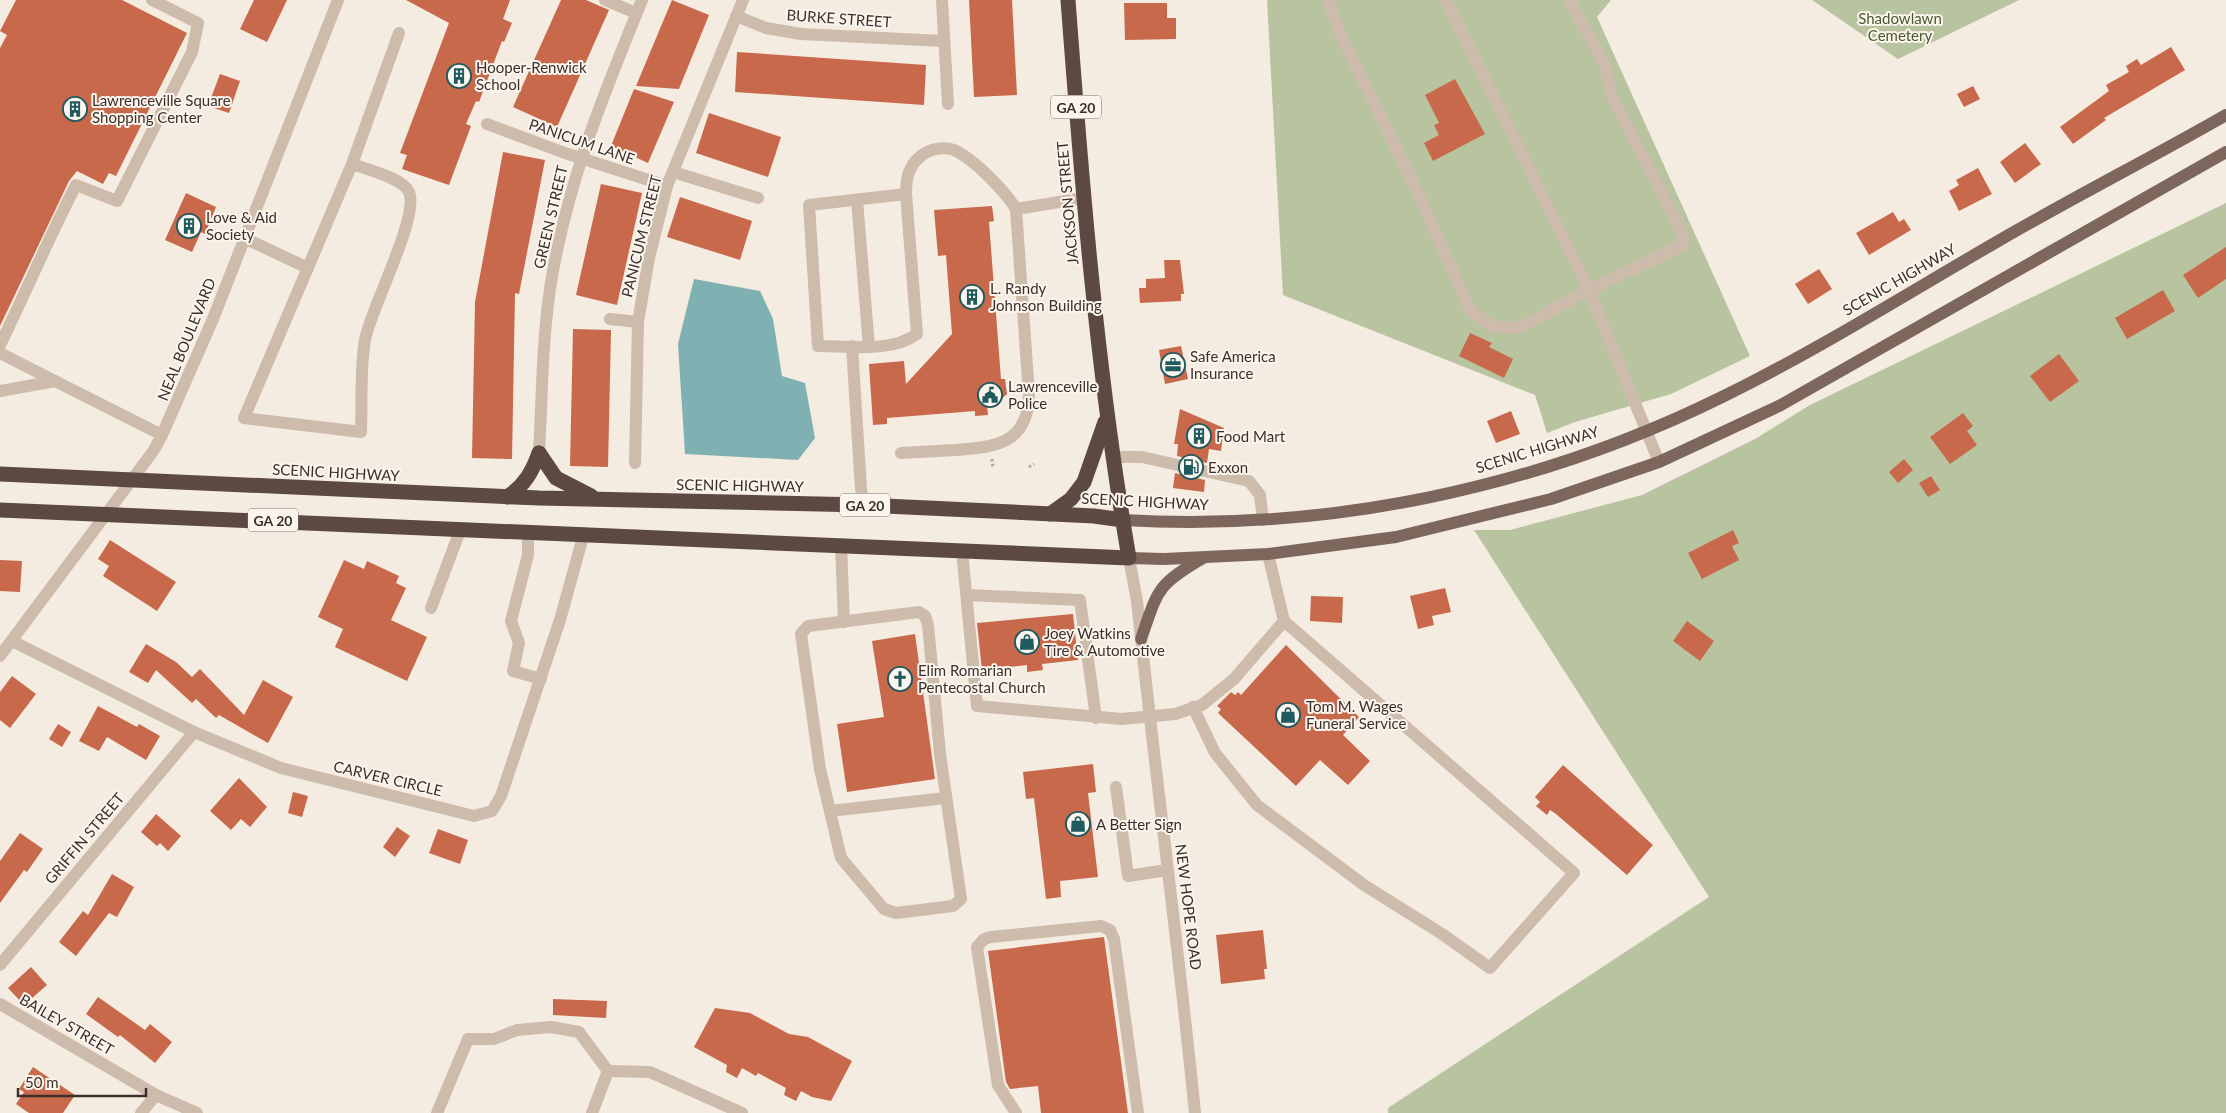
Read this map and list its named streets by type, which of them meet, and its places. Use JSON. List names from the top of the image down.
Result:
{
  "streets": {
    "highway": ["GA 20", "JACKSON STREET", "SCENIC HIGHWAY"],
    "street": [
      "BURKE STREET",
      "PANICUM LANE",
      "GREEN STREET",
      "PANICUM STREET",
      "NEAL BOULEVARD",
      "CARVER CIRCLE",
      "GRIFFIN STREET",
      "NEW HOPE ROAD",
      "BAILEY STREET"
    ]
  },
  "crossings": [
    ["BURKE STREET", "PANICUM STREET"],
    ["GA 20", "JACKSON STREET"],
    ["GA 20", "NEAL BOULEVARD"],
    ["GA 20", "CARVER CIRCLE"],
    ["GA 20", "NEW HOPE ROAD"],
    ["PANICUM LANE", "GREEN STREET"],
    ["PANICUM LANE", "PANICUM STREET"],
    ["JACKSON STREET", "SCENIC HIGHWAY"],
    ["JACKSON STREET", "NEW HOPE ROAD"],
    ["SCENIC HIGHWAY", "NEAL BOULEVARD"],
    ["NEAL BOULEVARD", "CARVER CIRCLE"],
    ["CARVER CIRCLE", "GRIFFIN STREET"]
  ],
  "parks": ["Shadowlawn Cemetery"],
  "places": {
    "building": [
      "Hooper-Renwick School",
      "Lawrenceville Square Shopping Center",
      "Love & Aid Society",
      "L. Randy Johnson Building",
      "Food Mart"
    ],
    "office": ["Safe America Insurance"],
    "public building": ["Lawrenceville Police"],
    "fuel station": ["Exxon"],
    "shop": ["Joey Watkins Tire & Automotive", "Tom M. Wages Funeral Service", "A Better Sign"],
    "church": ["Elim Romarian Pentecostal Church"]
  },
  "scale_bar": "50 m"
}
